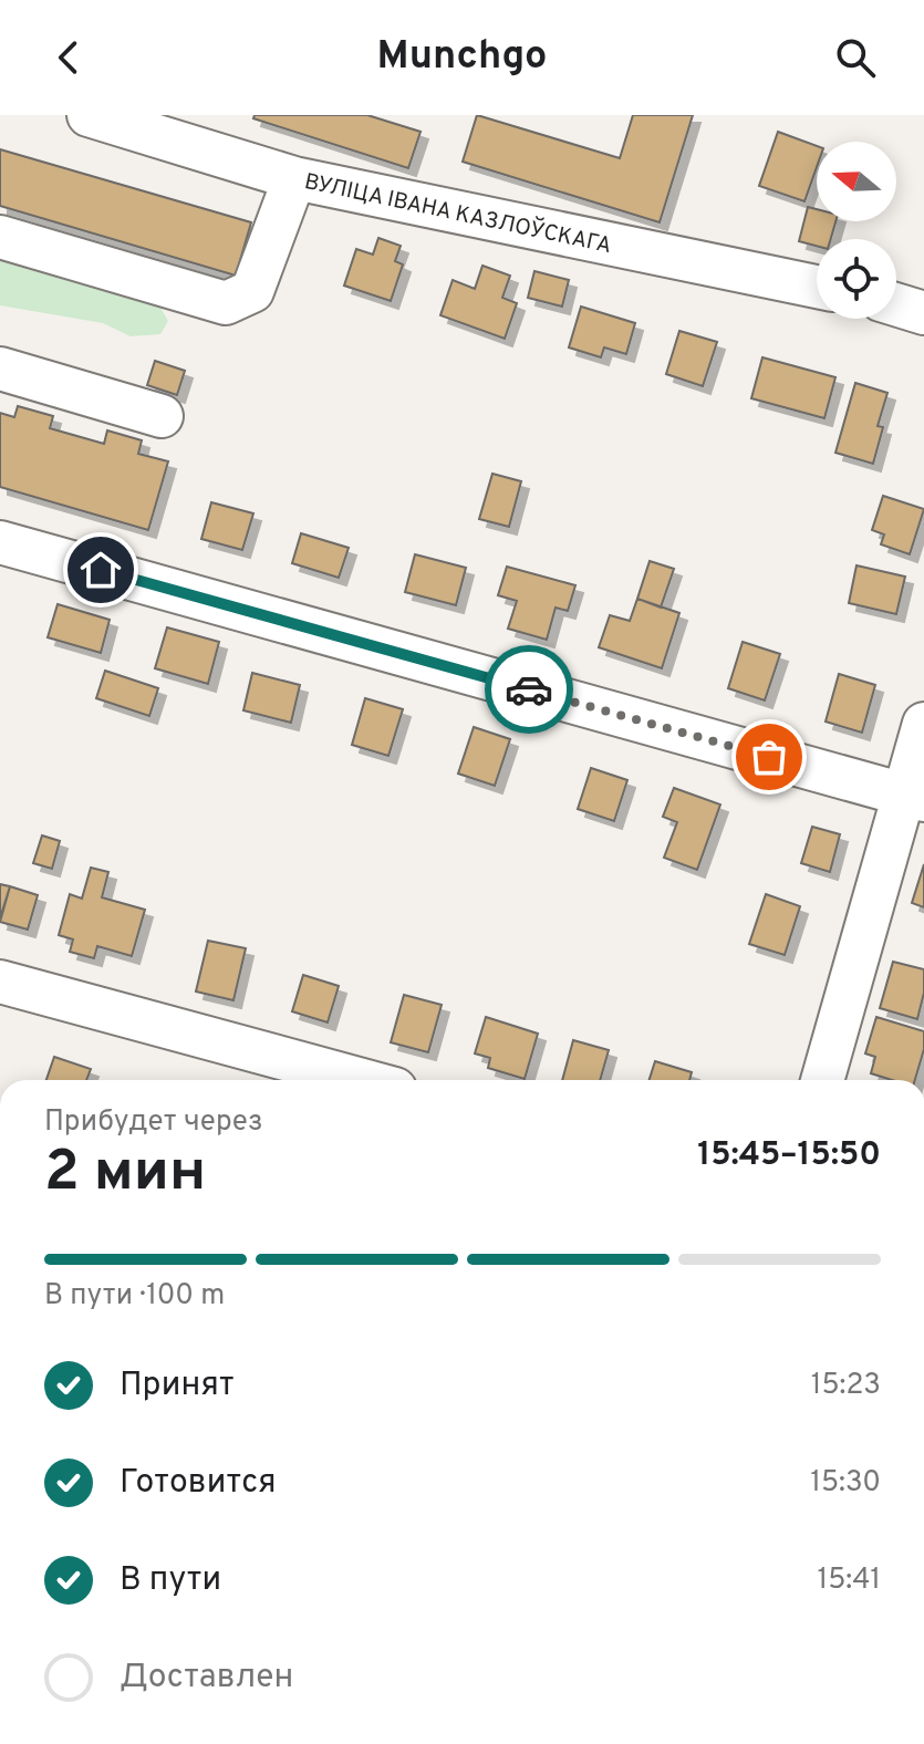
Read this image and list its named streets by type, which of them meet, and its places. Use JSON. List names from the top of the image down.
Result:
{
  "streets": {
    "street": ["ВУЛІЦА ІВАНА КАЗЛОЎСКАГА"]
  },
  "north": "left",
  "page": {
    "header": "Munchgo",
    "heading": ["2 мин", "Прибудет через", "15:45–15:50"],
    "bar": "В пути · 100 m",
    "list": [
      ["Принят", "15:23"],
      ["Готовится", "15:30"],
      ["В пути", "15:41"],
      "Доставлен"
    ]
  }
}
